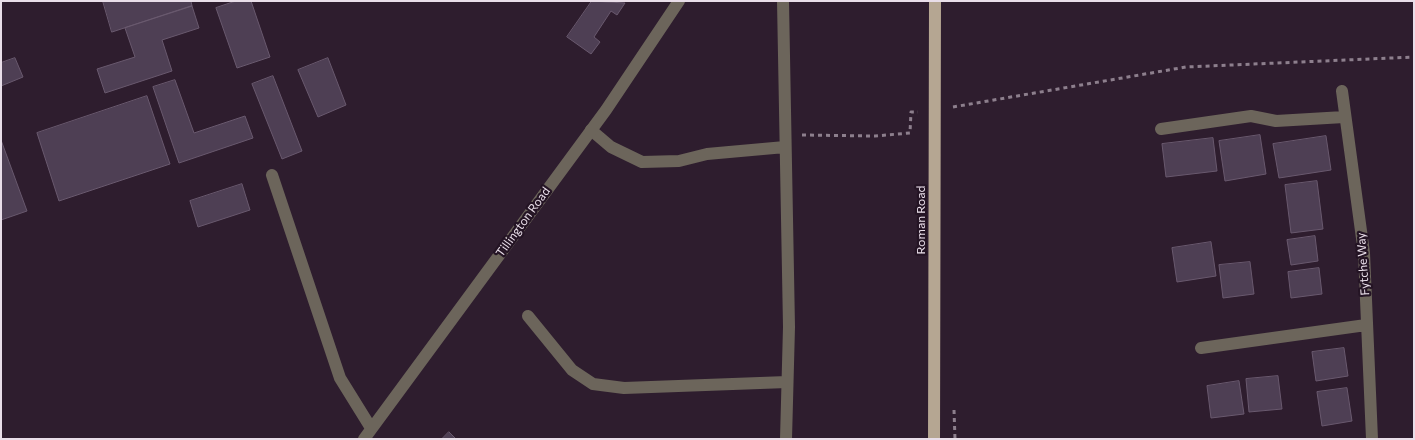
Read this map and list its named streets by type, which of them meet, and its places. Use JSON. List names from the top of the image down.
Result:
{
  "streets": {
    "main road": ["Roman Road"],
    "street": ["Tillington Road", "Fytche Way"]
  }
}
